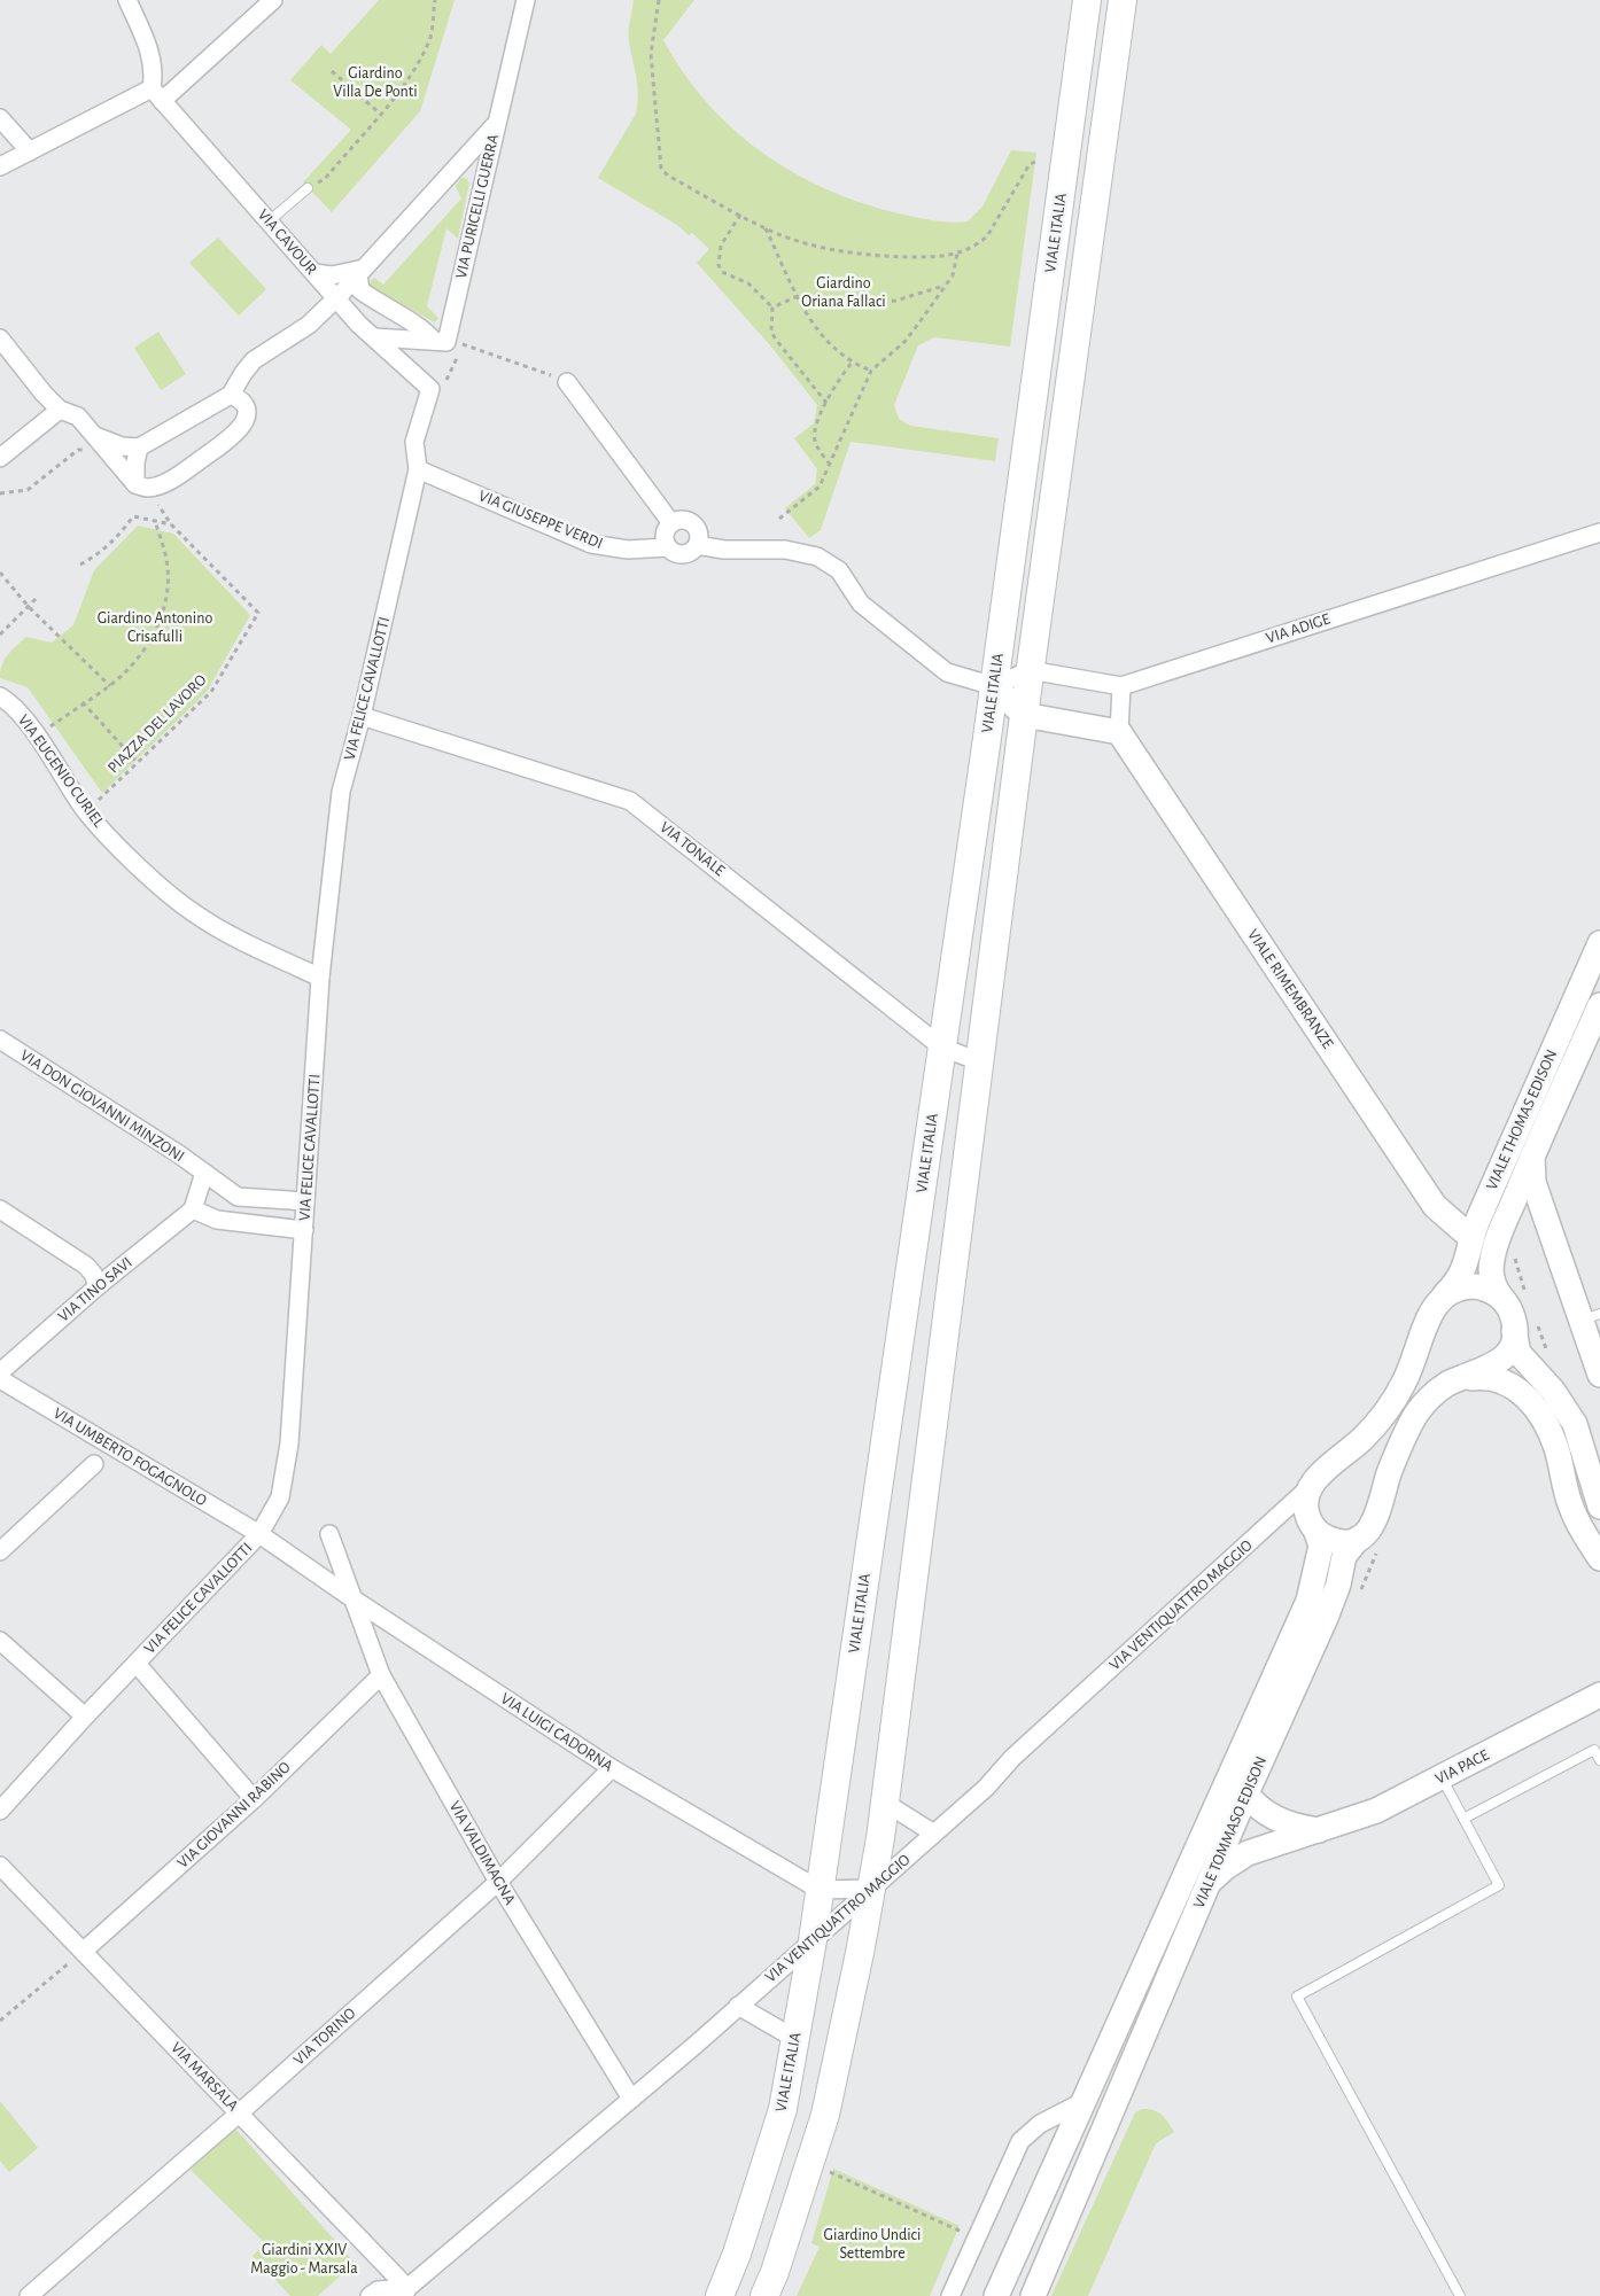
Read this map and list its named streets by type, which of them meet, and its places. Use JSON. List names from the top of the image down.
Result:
{
  "streets": {
    "main road": ["VIALE ITALIA"],
    "street": [
      "VIA PURICELLI GUERRA",
      "VIA CAVOUR",
      "VIA GIUSEPPE VERDI",
      "VIA ADIGE",
      "VIA FELICE CAVALLOTTI",
      "VIA EUGENIO CURIEL",
      "VIA TONALE",
      "VIALE RIMEMBRANZE",
      "VIA DON GIOVANNI MINZONI",
      "VIALE THOMAS EDISON",
      "VIA TINO SAVI",
      "VIA UMBERTO FOGAGNOLO",
      "VIA VENTIQUATTRO MAGGIO",
      "VIA LUIGI CADORNA",
      "VIA PACE",
      "VIA GIOVANNI RABINO",
      "VIALE TOMMASO EDISON",
      "VIA VALDIMAGNA",
      "VIA TORINO",
      "VIA MARSALA"
    ],
    "path": ["PIAZZA DEL LAVORO"]
  },
  "crossings": [
    ["VIALE ITALIA", "VIA GIUSEPPE VERDI"],
    ["VIALE ITALIA", "VIA TONALE"],
    ["VIALE ITALIA", "VIA VENTIQUATTRO MAGGIO"],
    ["VIALE ITALIA", "VIA LUIGI CADORNA"],
    ["VIA CAVOUR", "VIA FELICE CAVALLOTTI"],
    ["VIA GIUSEPPE VERDI", "VIA FELICE CAVALLOTTI"],
    ["VIA FELICE CAVALLOTTI", "VIA EUGENIO CURIEL"],
    ["VIA FELICE CAVALLOTTI", "VIA TONALE"],
    ["VIA FELICE CAVALLOTTI", "VIA DON GIOVANNI MINZONI"],
    ["VIA FELICE CAVALLOTTI", "VIA UMBERTO FOGAGNOLO"],
    ["VIA FELICE CAVALLOTTI", "VIA LUIGI CADORNA"],
    ["PIAZZA DEL LAVORO", "VIA EUGENIO CURIEL"],
    ["VIALE RIMEMBRANZE", "VIALE THOMAS EDISON"],
    ["VIALE THOMAS EDISON", "VIA VENTIQUATTRO MAGGIO"],
    ["VIALE THOMAS EDISON", "VIALE TOMMASO EDISON"],
    ["VIA UMBERTO FOGAGNOLO", "VIA LUIGI CADORNA"],
    ["VIA VENTIQUATTRO MAGGIO", "VIALE TOMMASO EDISON"],
    ["VIA VENTIQUATTRO MAGGIO", "VIA VALDIMAGNA"],
    ["VIA VENTIQUATTRO MAGGIO", "VIA MARSALA"],
    ["VIA LUIGI CADORNA", "VIA VALDIMAGNA"],
    ["VIA LUIGI CADORNA", "VIA TORINO"],
    ["VIA PACE", "VIALE TOMMASO EDISON"],
    ["VIA GIOVANNI RABINO", "VIA VALDIMAGNA"],
    ["VIA GIOVANNI RABINO", "VIA MARSALA"],
    ["VIA VALDIMAGNA", "VIA TORINO"],
    ["VIA TORINO", "VIA MARSALA"]
  ],
  "parks": [
    "Giardino Villa De Ponti",
    "Giardino Oriana Fallaci",
    "Giardino Antonino Crisafulli",
    "Giardino Undici Settembre",
    "Giardini XXIV Maggio - Marsala"
  ]
}
